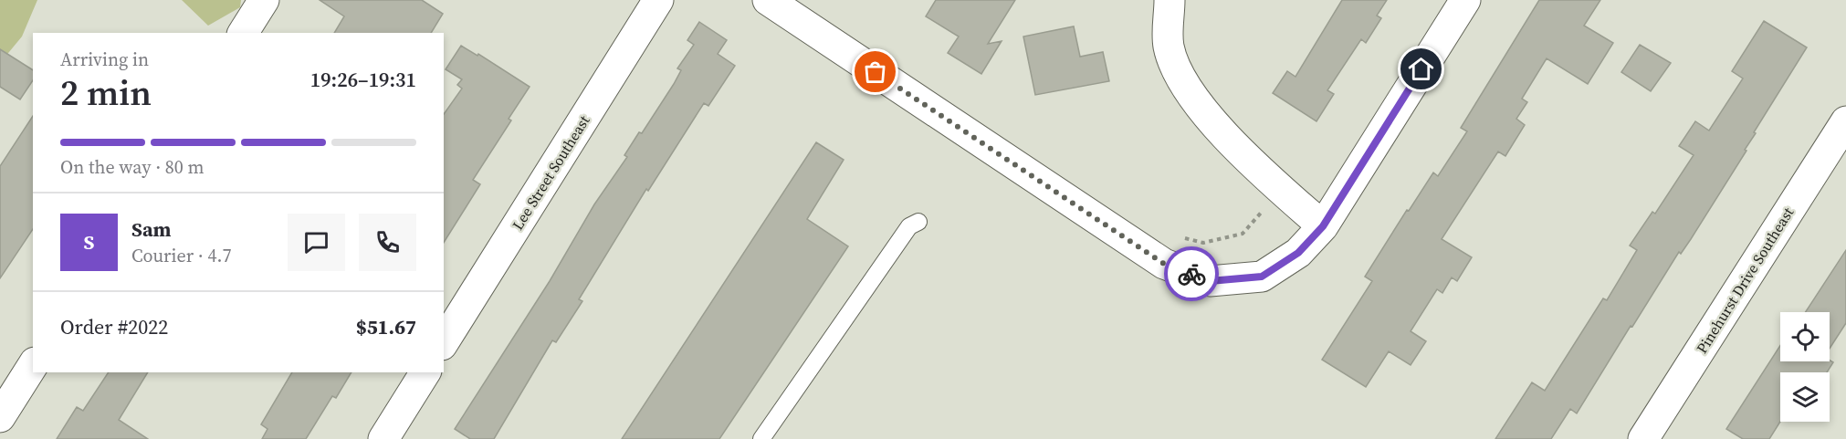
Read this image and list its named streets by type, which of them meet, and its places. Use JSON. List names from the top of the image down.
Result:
{
  "streets": {
    "street": ["Lee Street Southeast", "Pinehurst Drive Southeast"]
  },
  "page": {
    "heading": ["2 min", "Arriving in", "19:26–19:31"],
    "panel": [
      "Sam",
      "Courier · 4.7",
      "Order #2022",
      "$51.67"
    ],
    "bar": "On the way · 80 m",
    "round": "S"
  }
}
